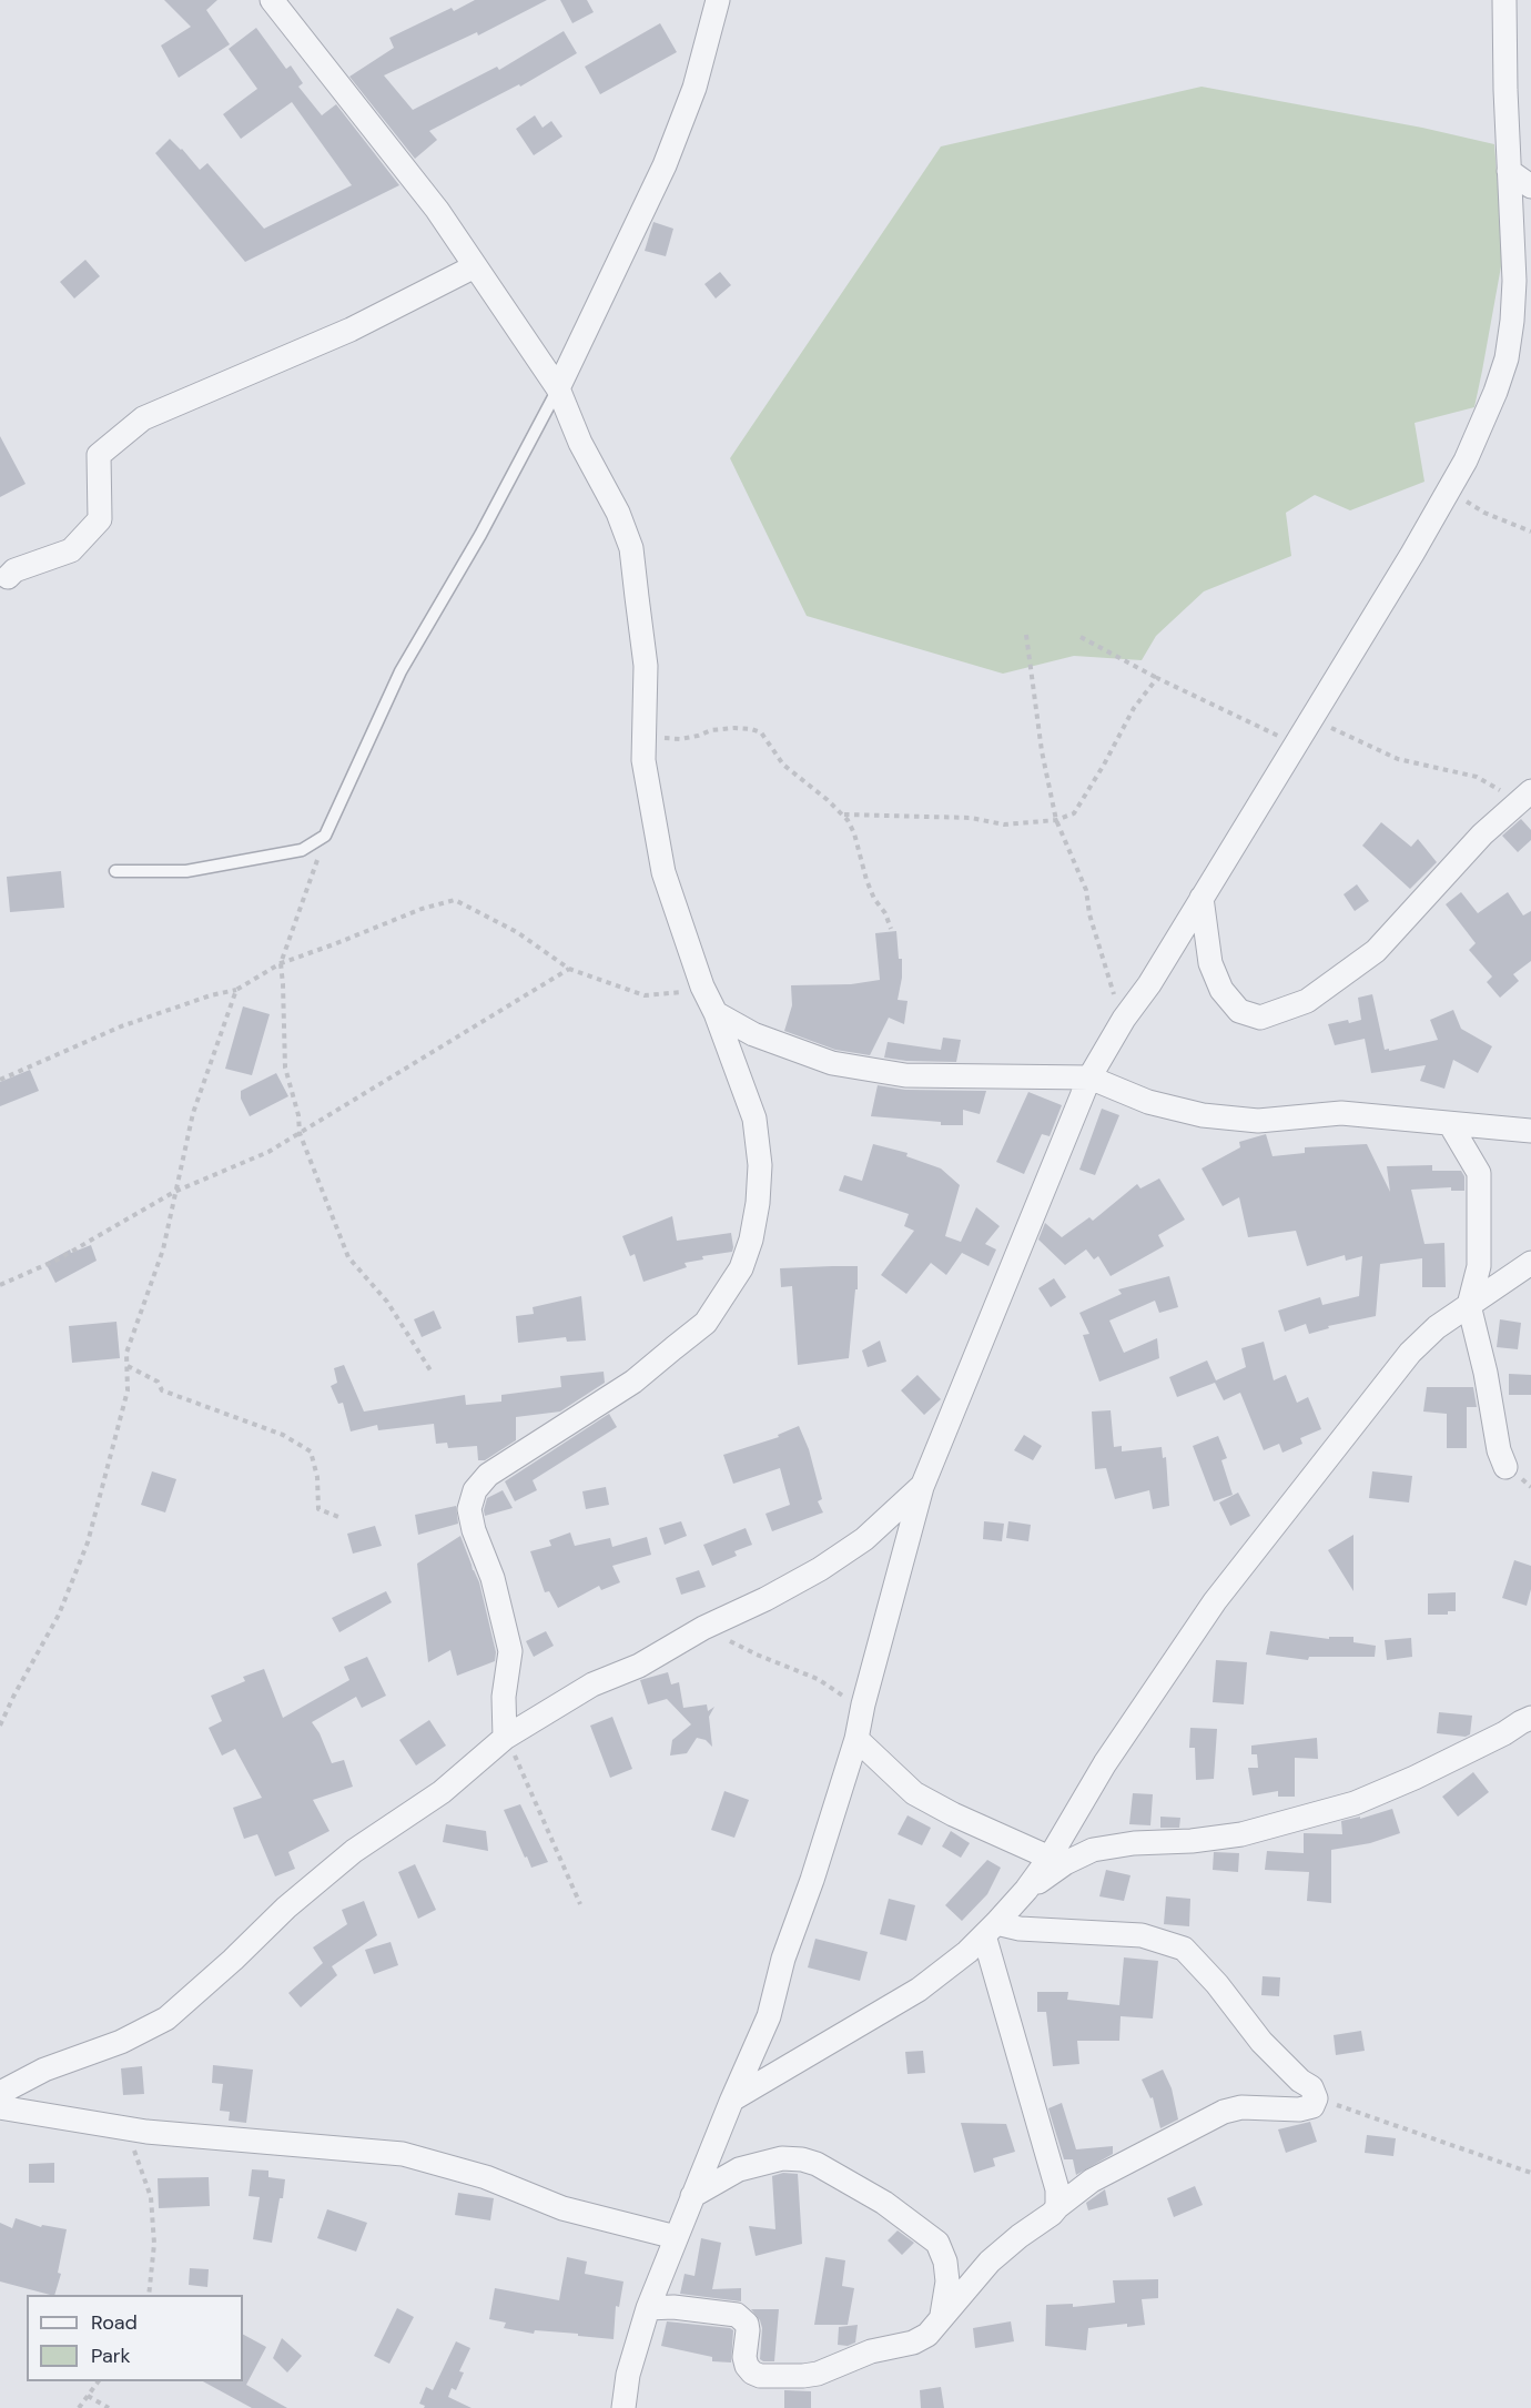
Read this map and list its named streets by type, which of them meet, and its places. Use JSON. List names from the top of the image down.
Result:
{
  "legend": ["Road", "Park"]
}
